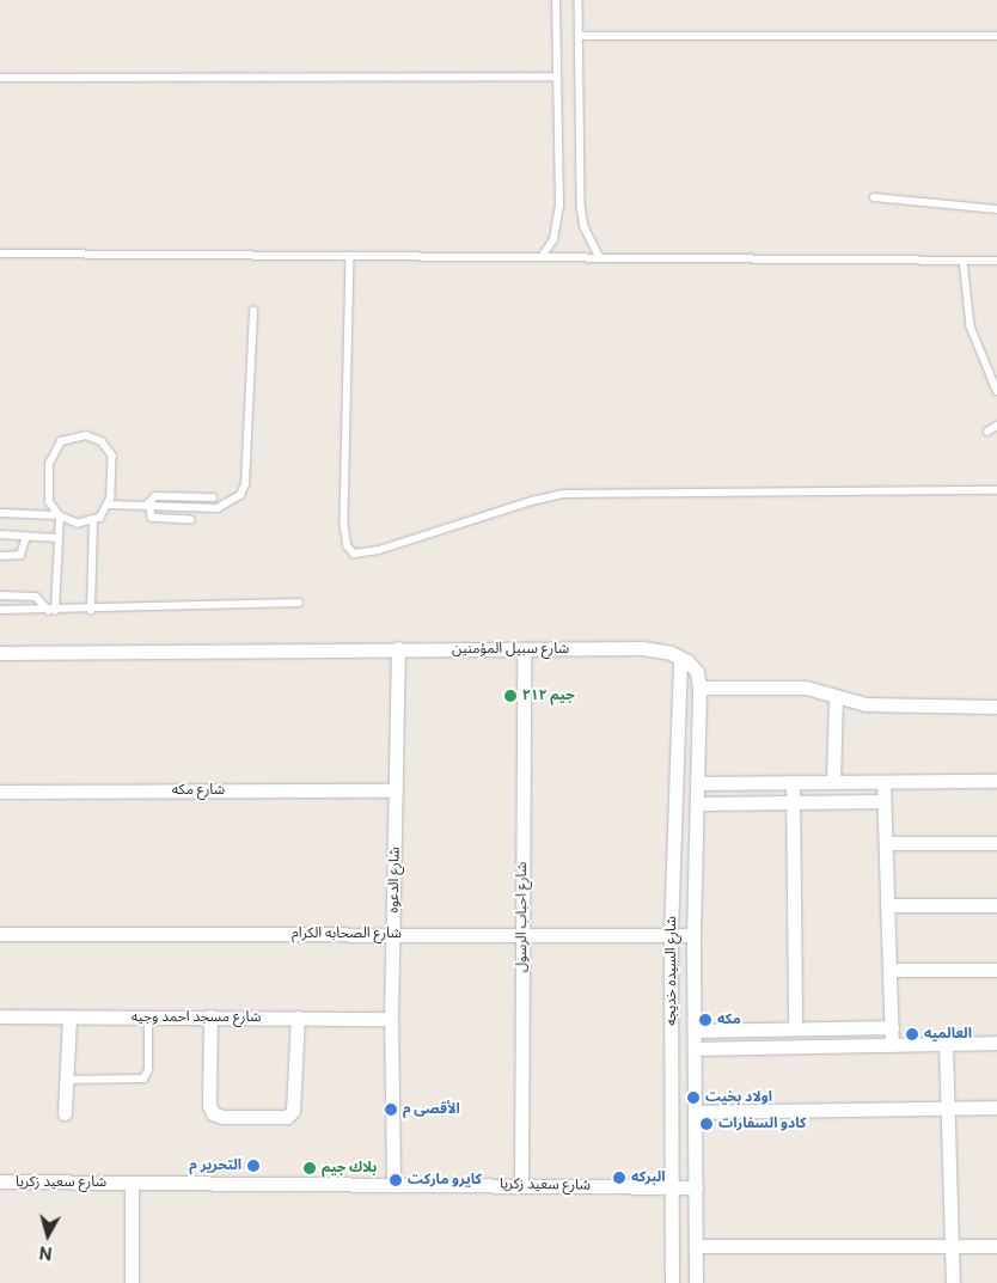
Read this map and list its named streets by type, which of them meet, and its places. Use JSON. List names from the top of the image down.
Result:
{
  "streets": {
    "street": [
      "شارع سبيل المؤمنين",
      "شارع مكه",
      "شارع الدعوه",
      "شارع احباب الرسول",
      "شارع الصحابه الكرام",
      "شارع السيده خديجه",
      "شارع مسجد احمد وجيه",
      "شارع سعيد زكريا"
    ]
  },
  "crossings": [
    ["شارع سبيل المؤمنين", "شارع الدعوه"],
    ["شارع سبيل المؤمنين", "شارع احباب الرسول"],
    ["شارع سبيل المؤمنين", "شارع السيده خديجه"],
    ["شارع مكه", "شارع الدعوه"],
    ["شارع الدعوه", "شارع الصحابه الكرام"],
    ["شارع الدعوه", "شارع مسجد احمد وجيه"],
    ["شارع الدعوه", "شارع سعيد زكريا"],
    ["شارع احباب الرسول", "شارع الصحابه الكرام"],
    ["شارع احباب الرسول", "شارع سعيد زكريا"],
    ["شارع الصحابه الكرام", "شارع السيده خديجه"],
    ["شارع السيده خديجه", "شارع سعيد زكريا"]
  ],
  "places": [
    "جيم ٢١٢",
    "مكه",
    "العالميه",
    "اولاد بخيت",
    "الأقصى م",
    "كادو السفارات",
    "التحرير م",
    "بلاك جيم",
    "البركه",
    "كايرو ماركت"
  ],
  "north": "bottom"
}
